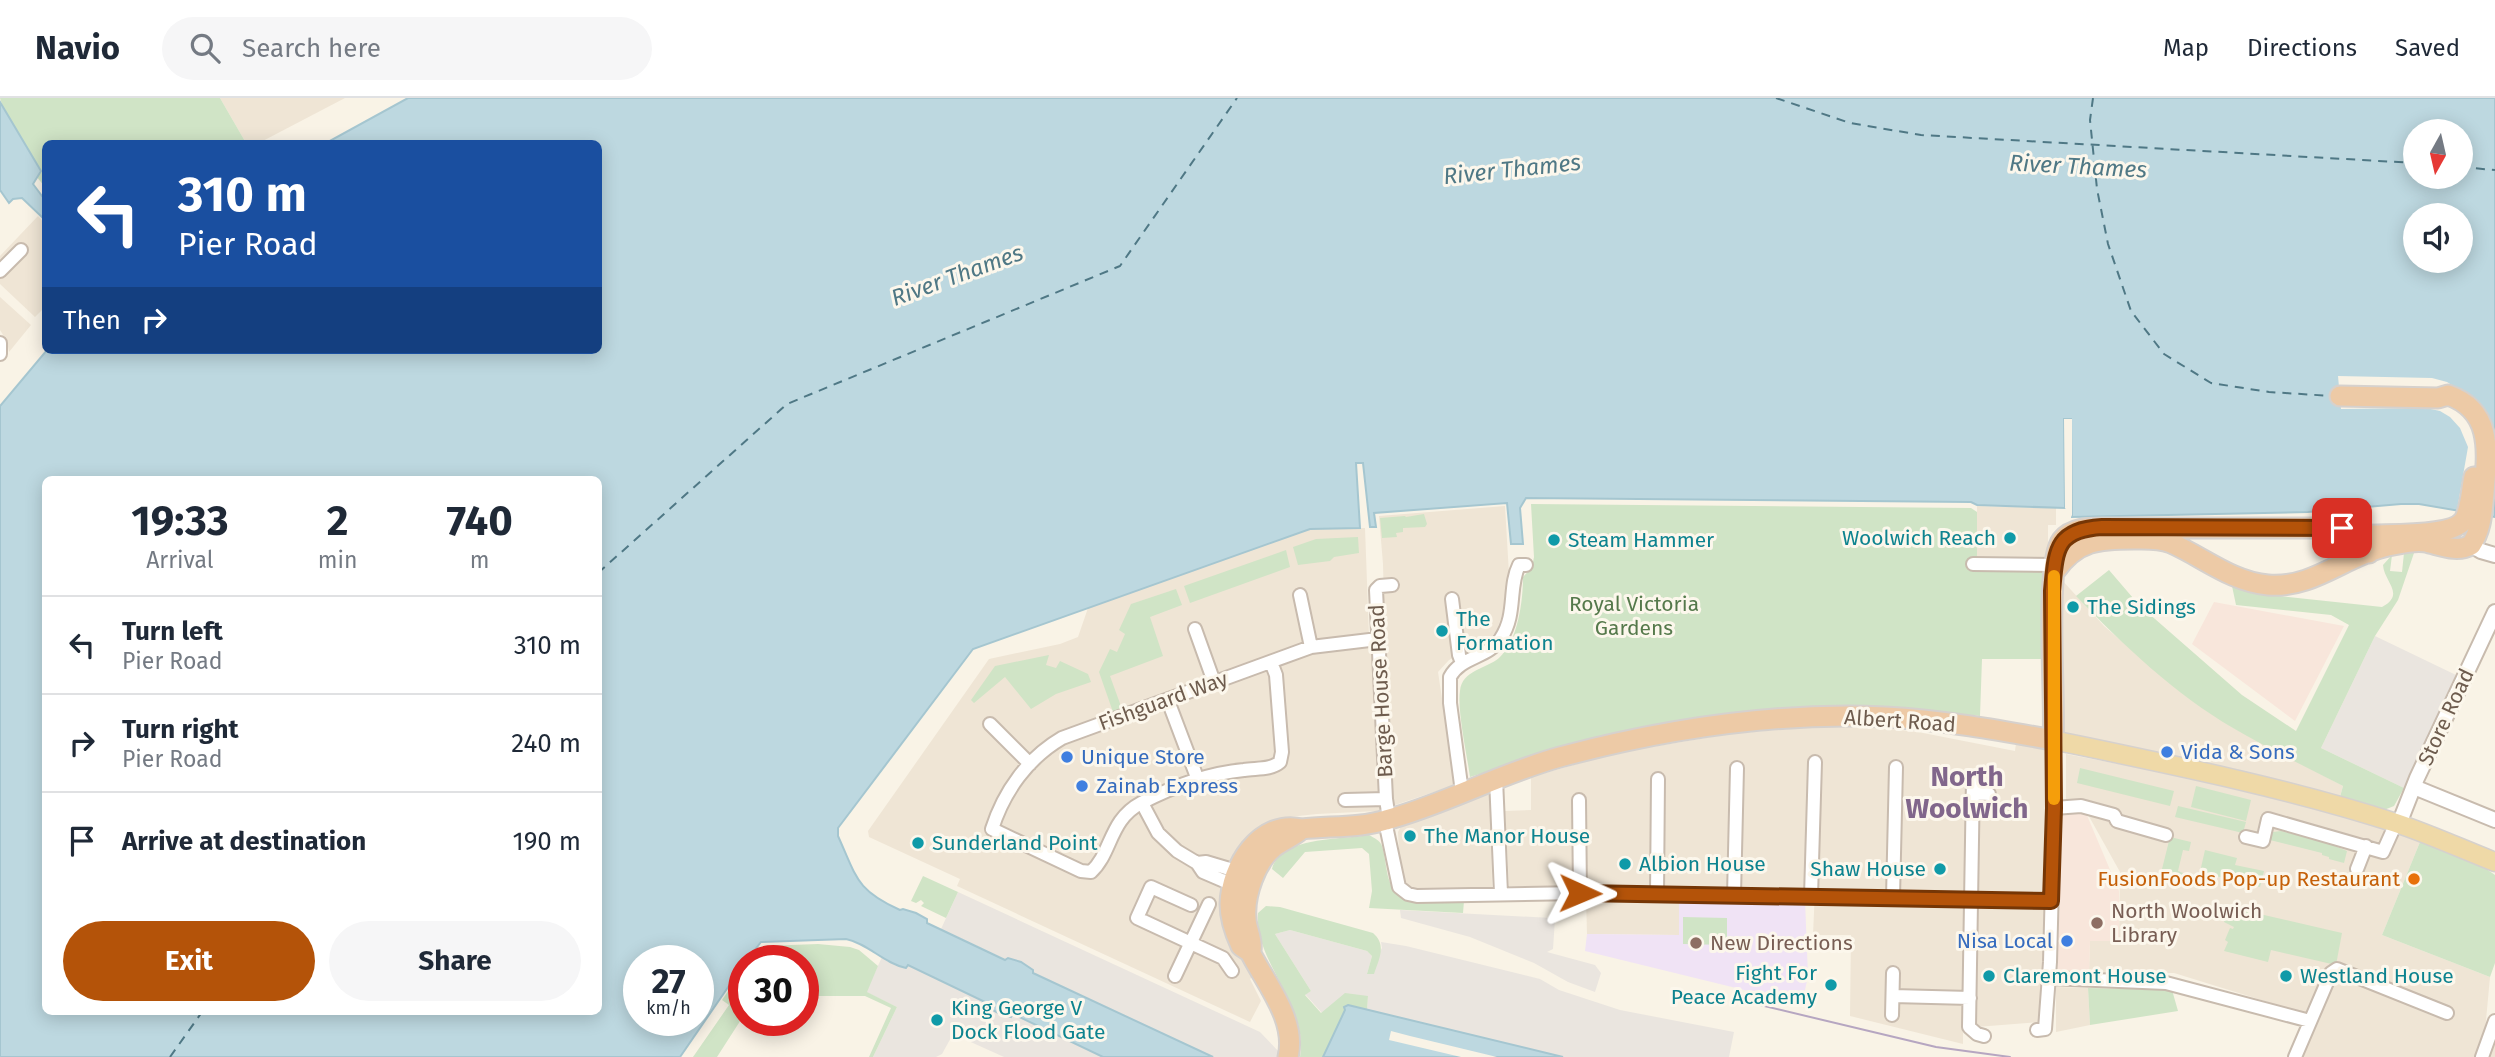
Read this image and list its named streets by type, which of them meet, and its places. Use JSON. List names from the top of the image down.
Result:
{
  "streets": {
    "highway": ["Albert Road"],
    "street": ["Barge House Road", "Fishguard Way", "Store Road"]
  },
  "crossings": [
    ["Barge House Road", "Fishguard Way"],
    ["Barge House Road", "Albert Road"],
    ["Store Road", "Albert Road"]
  ],
  "districts": ["North Woolwich"],
  "water": ["River Thames"],
  "parks": ["Royal Victoria Gardens"],
  "places": [
    "Woolwich Reach",
    "Steam Hammer",
    "The Sidings",
    "The Formation",
    "Vida & Sons",
    "Unique Store",
    "Zainab Express",
    "The Manor House",
    "Sunderland Point",
    "Albion House",
    "Shaw House",
    "FusionFoods Pop-up Restaurant",
    "North Woolwich Library",
    "Nisa Local",
    "New Directions",
    "Claremont House",
    "Westland House",
    "Fight For Peace Academy",
    "King George V Dock Flood Gate"
  ],
  "north": "bottom",
  "page": {
    "header": "Navio",
    "search": "Search here",
    "nav": ["Map", "Directions", "Saved"],
    "turn": ["310 m", "Pier Road"],
    "then": "Then",
    "eta": [
      "19:33",
      "Arrival",
      "2",
      "min",
      "740",
      "m"
    ],
    "list": [
      {
        "name": "Turn left",
        "note": "Pier Road",
        "value": "310 m"
      },
      {
        "name": "Turn right",
        "note": "Pier Road",
        "value": "240 m"
      },
      {
        "name": "Arrive at destination",
        "value": "190 m"
      }
    ],
    "buttons": ["Exit", "Share"],
    "speed": "27 km/h",
    "limit": "30"
  }
}
